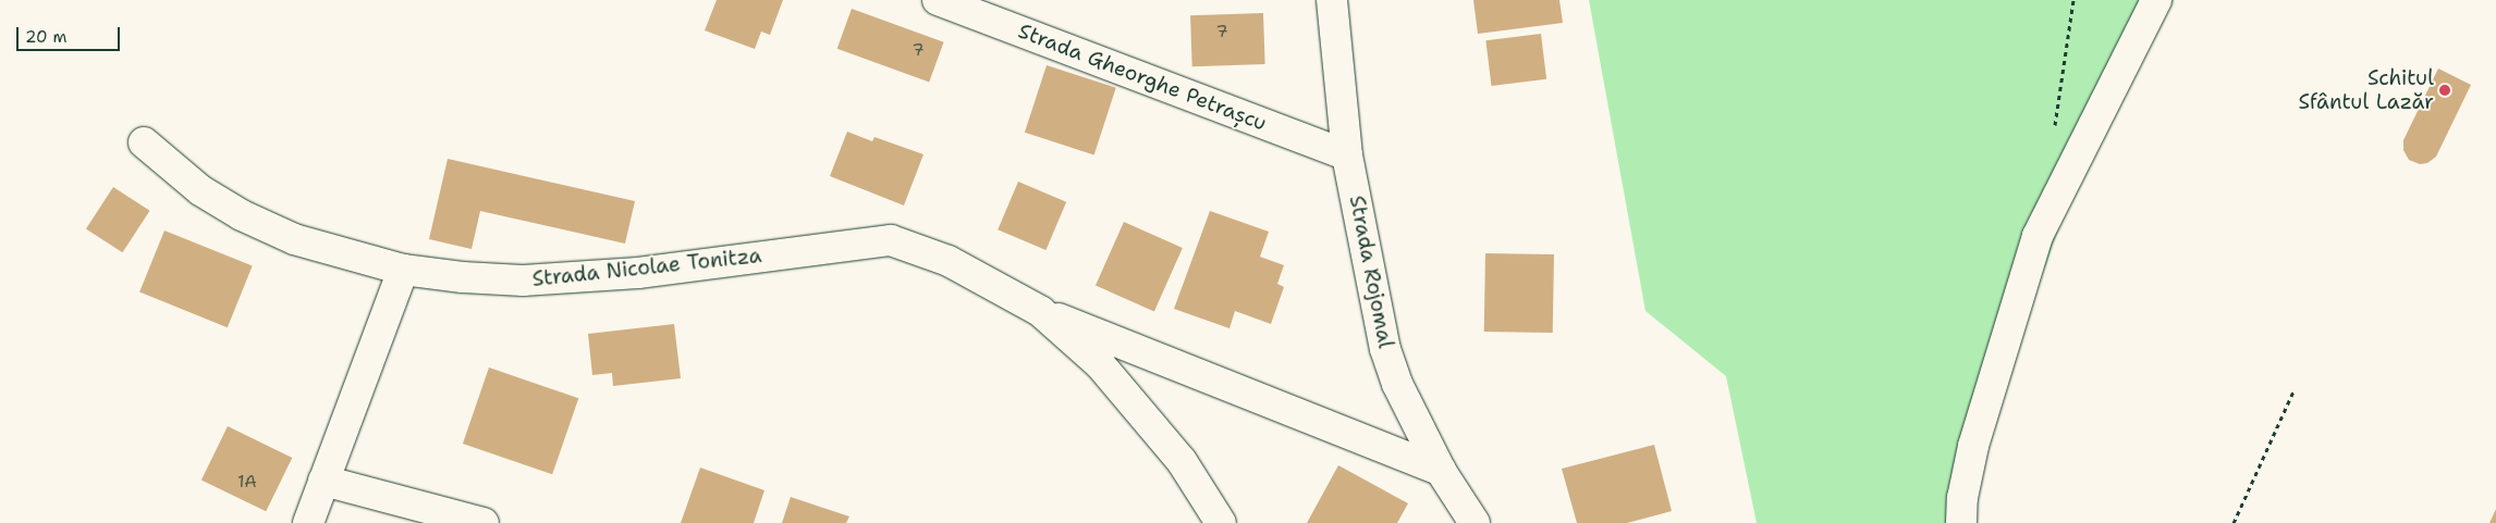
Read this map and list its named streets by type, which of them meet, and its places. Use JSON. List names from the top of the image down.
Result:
{
  "streets": {
    "street": ["Strada Gheorghe Petrașcu", "Strada Nicolae Tonitza", "Strada Rojomal"]
  },
  "crossings": [
    ["Strada Gheorghe Petrașcu", "Strada Rojomal"]
  ],
  "places": ["Schitul Sfântul Lazăr"],
  "house_numbers": ["7", "7", "1A"],
  "scale_bar": "20 m"
}
